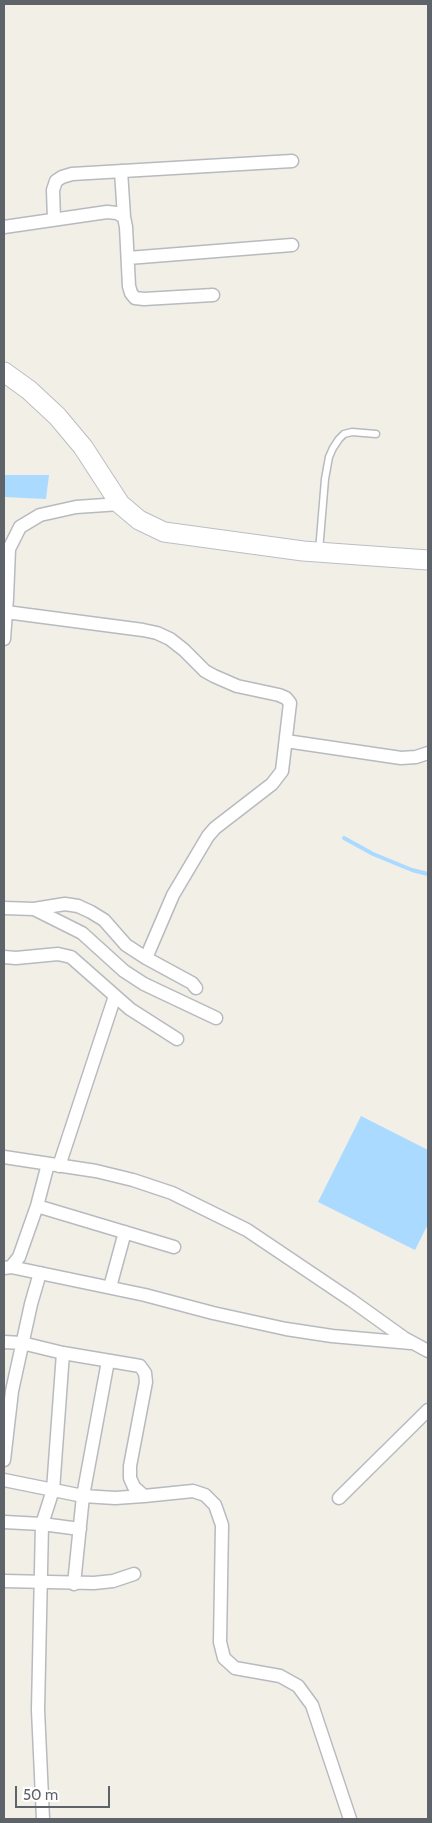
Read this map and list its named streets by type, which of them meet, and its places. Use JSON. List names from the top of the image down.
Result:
{
  "scale_bar": "50 m"
}
